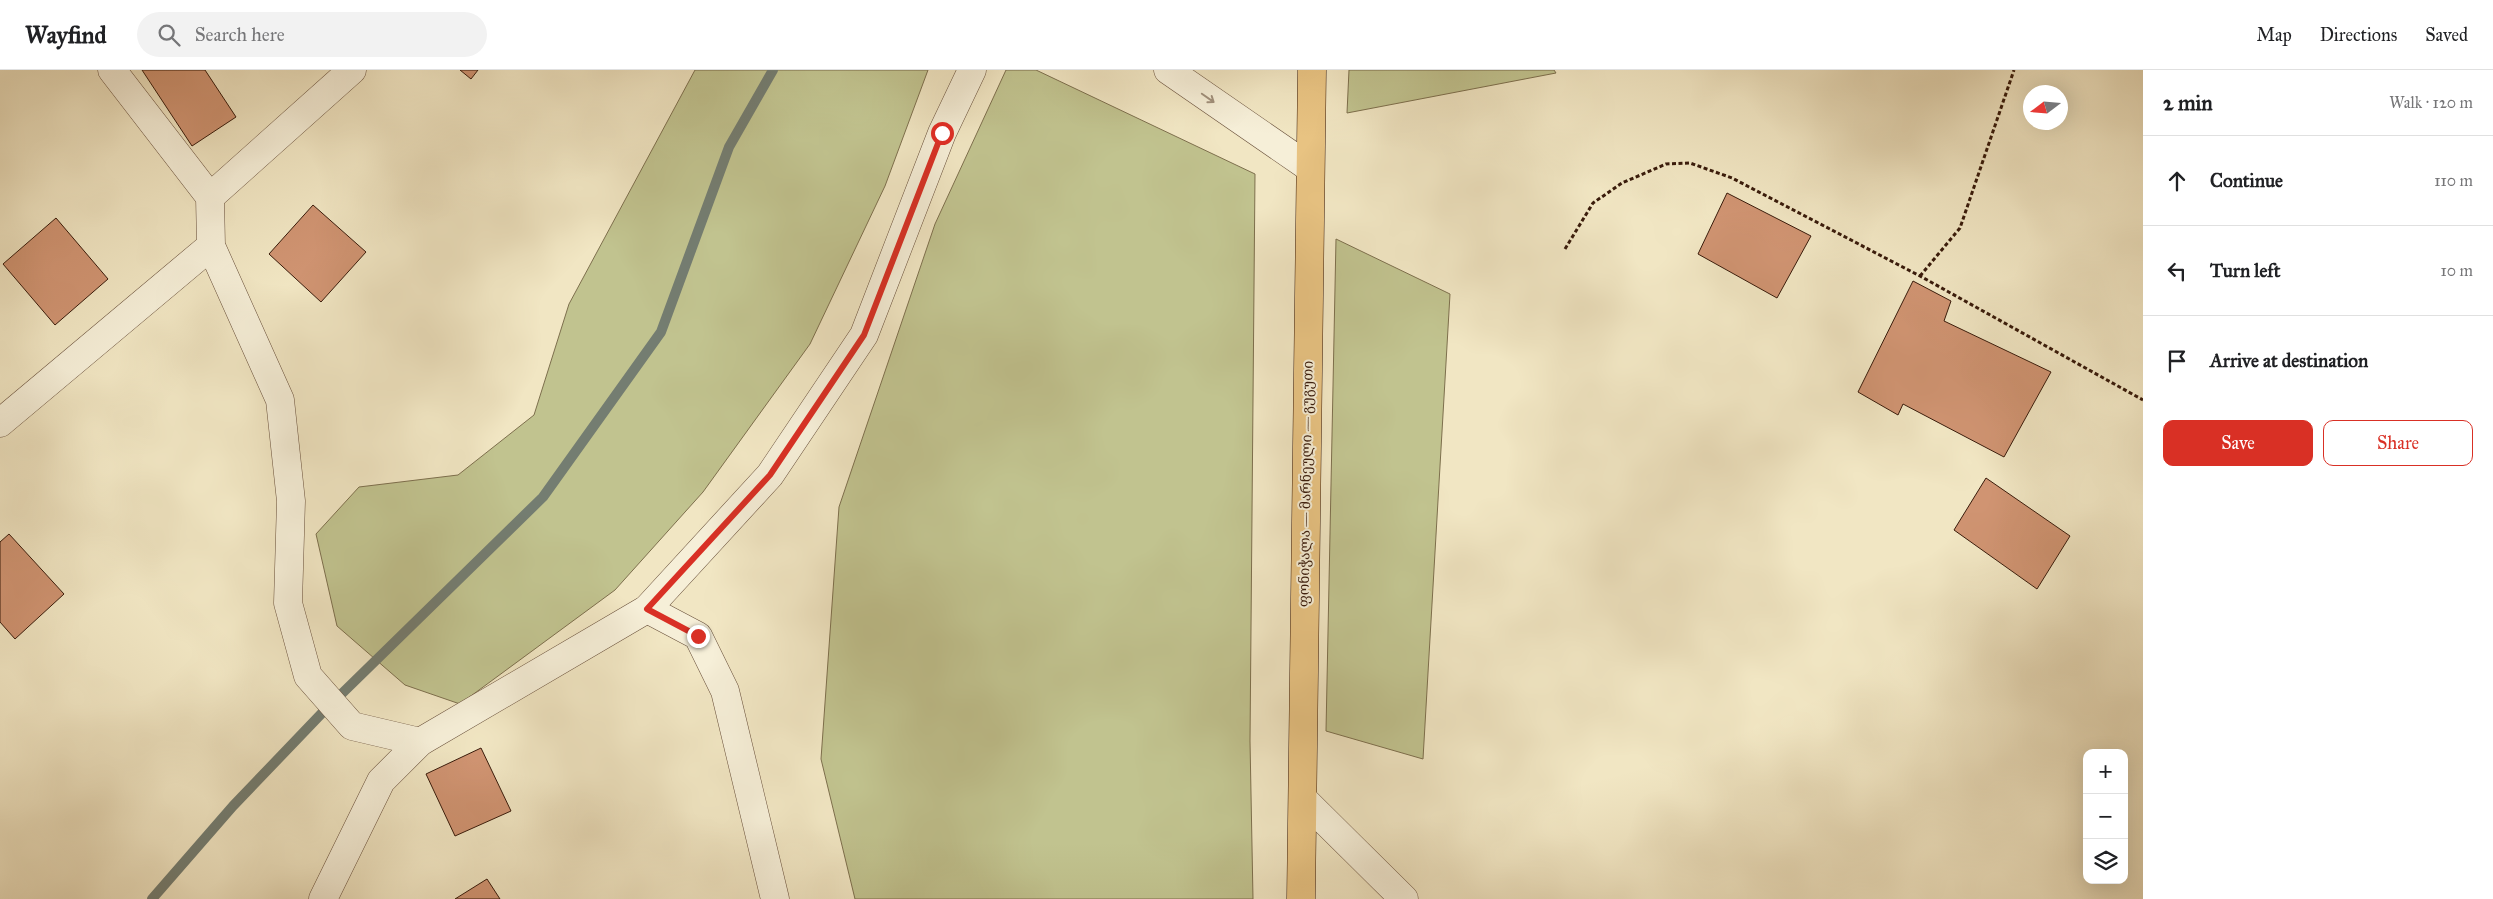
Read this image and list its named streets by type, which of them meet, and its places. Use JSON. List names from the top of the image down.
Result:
{
  "streets": {
    "highway": ["ფონიჭალა — მარნეული — გუგუთი"]
  },
  "north": "left",
  "page": {
    "header": "Wayfind",
    "search": "Search here",
    "nav": ["Map", "Directions", "Saved"],
    "heading": ["2 min", "Walk · 120 m"],
    "list": [
      ["Continue", "110 m"],
      ["Turn left", "10 m"],
      "Arrive at destination"
    ],
    "buttons": ["Save", "Share"],
    "map_buttons": ["+", "−"]
  }
}
